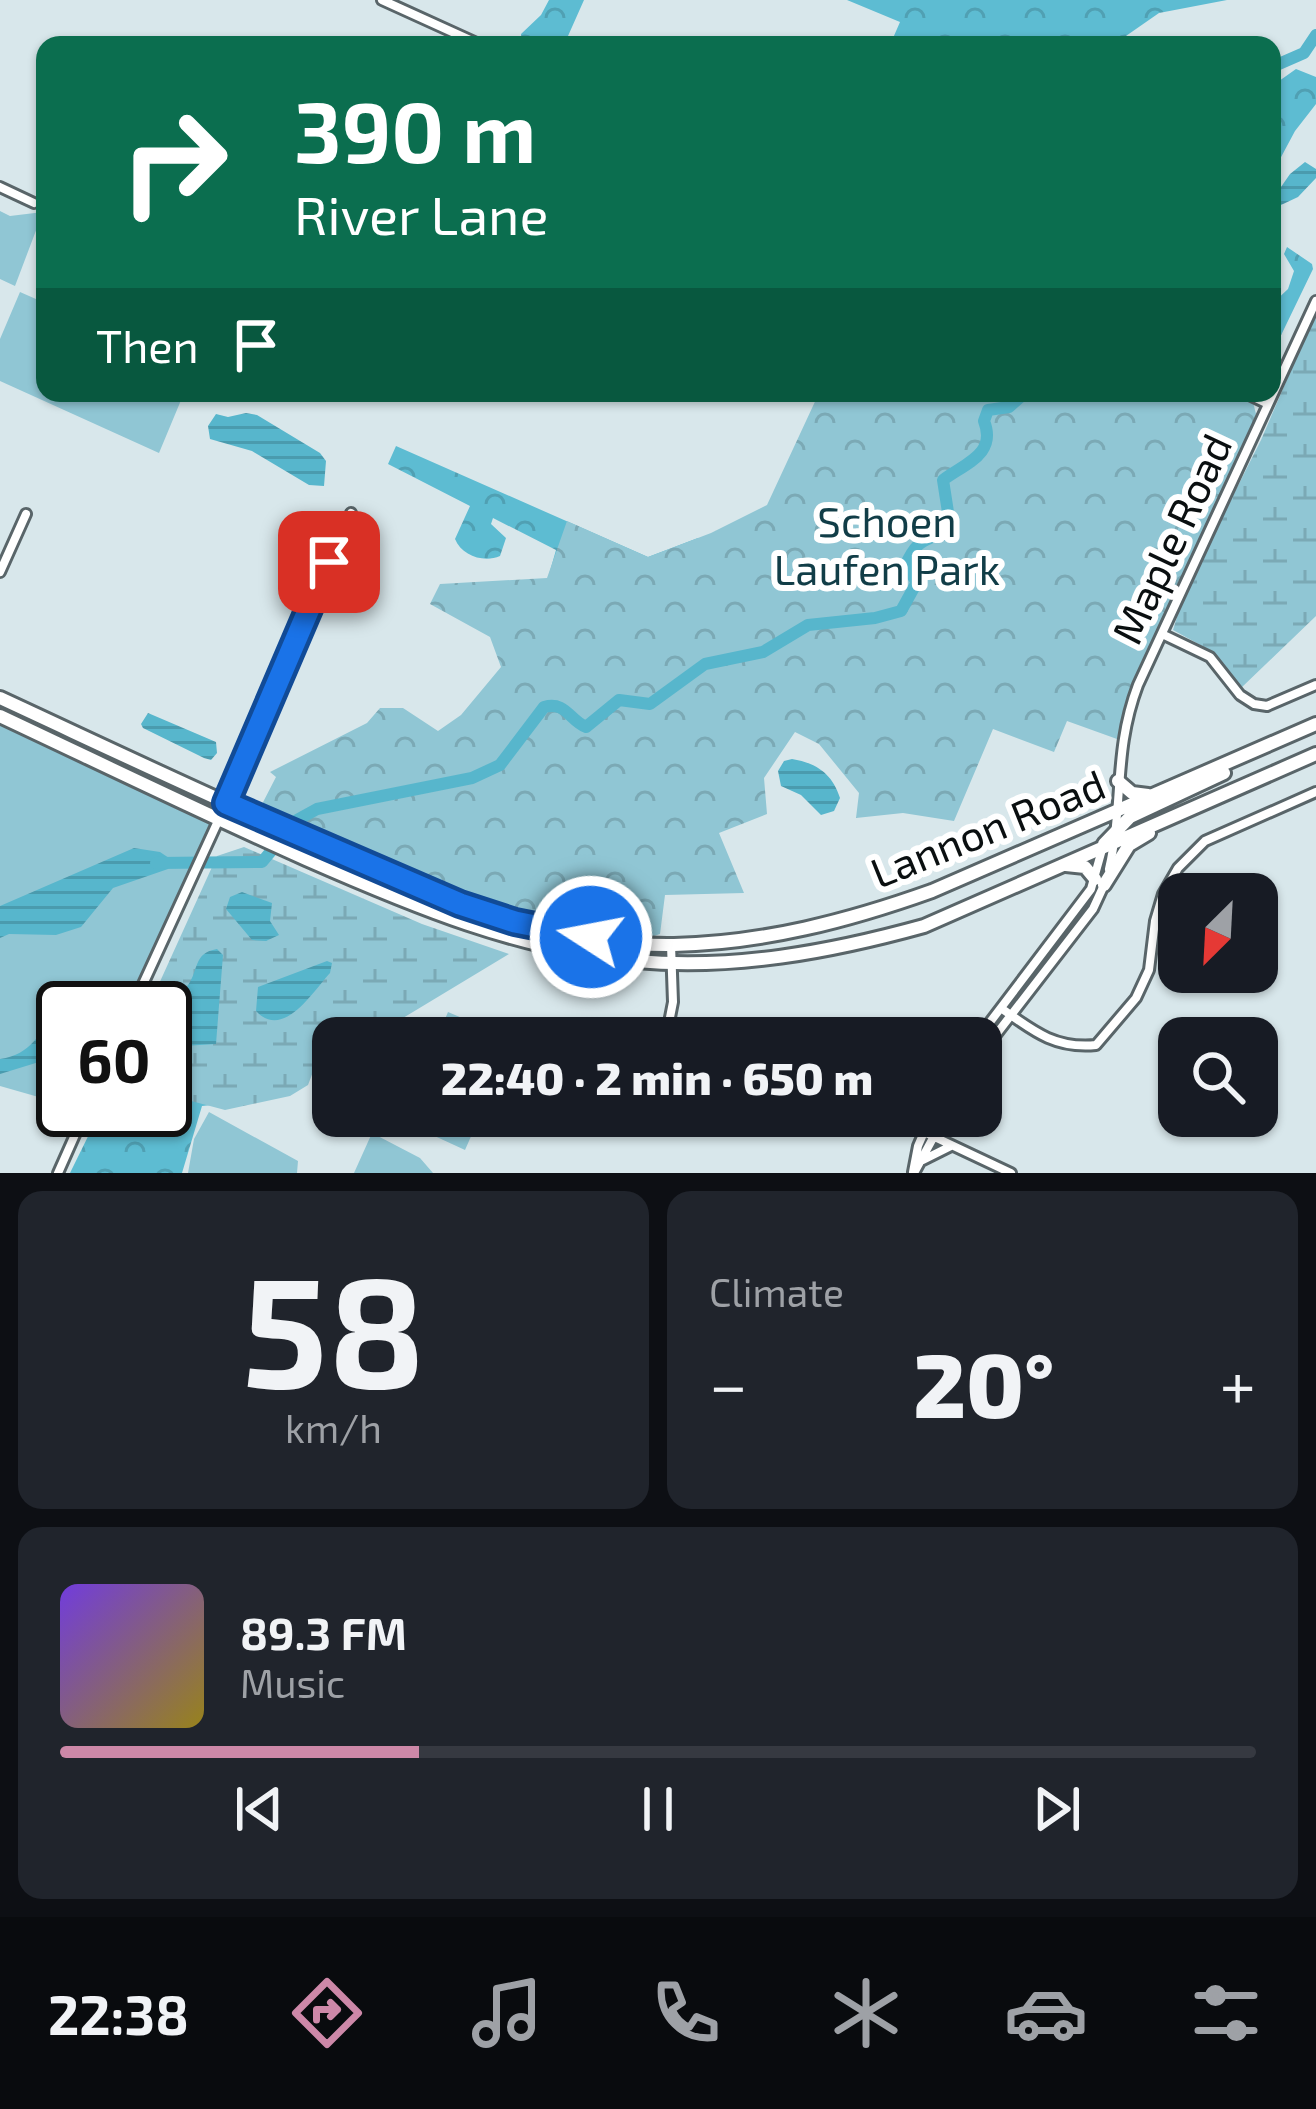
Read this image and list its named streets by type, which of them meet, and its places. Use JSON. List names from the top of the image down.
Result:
{
  "streets": {
    "main road": ["Lannon Road"],
    "street": ["Maple Road"]
  },
  "crossings": [
    ["Maple Road", "Lannon Road"]
  ],
  "parks": ["Schoen Laufen Park"],
  "north": "bottom left",
  "page": {
    "turn": ["390 m", "River Lane"],
    "then": "Then",
    "limit": "60",
    "trip": "22:40 · 2 min · 650 m",
    "tile": [
      ["58", "km/h"],
      "Climate"
    ],
    "heat": ["−", "20°", "+"],
    "song": ["89.3 FM", "Music"],
    "tabs": "22:38"
  }
}
